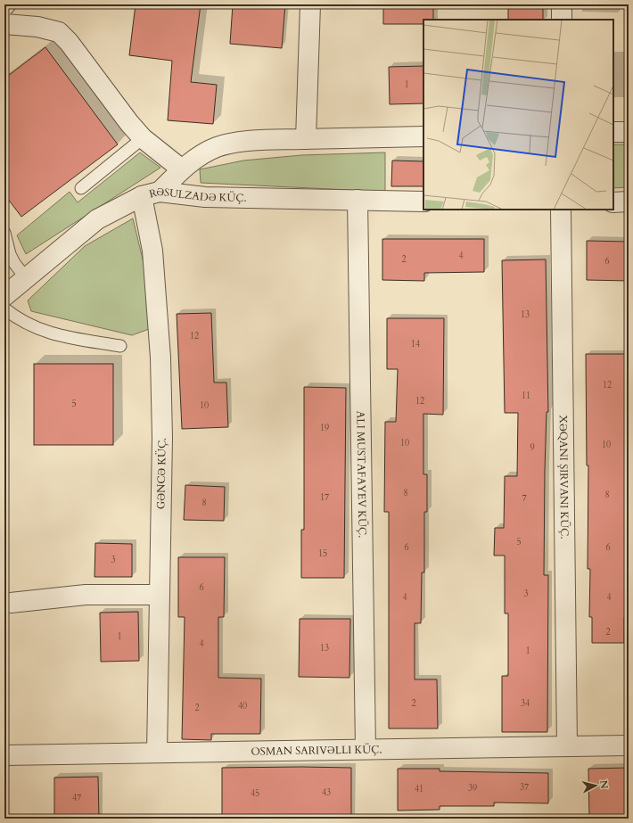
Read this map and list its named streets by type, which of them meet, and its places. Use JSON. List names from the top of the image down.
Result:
{
  "streets": {
    "street": ["RƏSULZADƏ KÜÇ.", "GƏNCƏ KÜÇ.", "XƏQANI ŞIRVANI KÜÇ."]
  },
  "crossings": [
    ["RƏSULZADƏ KÜÇ.", "GƏNCƏ KÜÇ."]
  ],
  "house_numbers": [
    "1",
    "4",
    "2",
    "6",
    "13",
    "12",
    "14",
    "12",
    "11",
    "12",
    "5",
    "10",
    "19",
    "10",
    "10",
    "9",
    "8",
    "8",
    "17",
    "7",
    "8",
    "5",
    "6",
    "6",
    "15",
    "3",
    "6",
    "3",
    "4",
    "4",
    "2",
    "1",
    "4",
    "13",
    "1",
    "2",
    "34",
    "40",
    "2",
    "37",
    "39",
    "41",
    "43",
    "45",
    "47"
  ],
  "north": "right"
}
